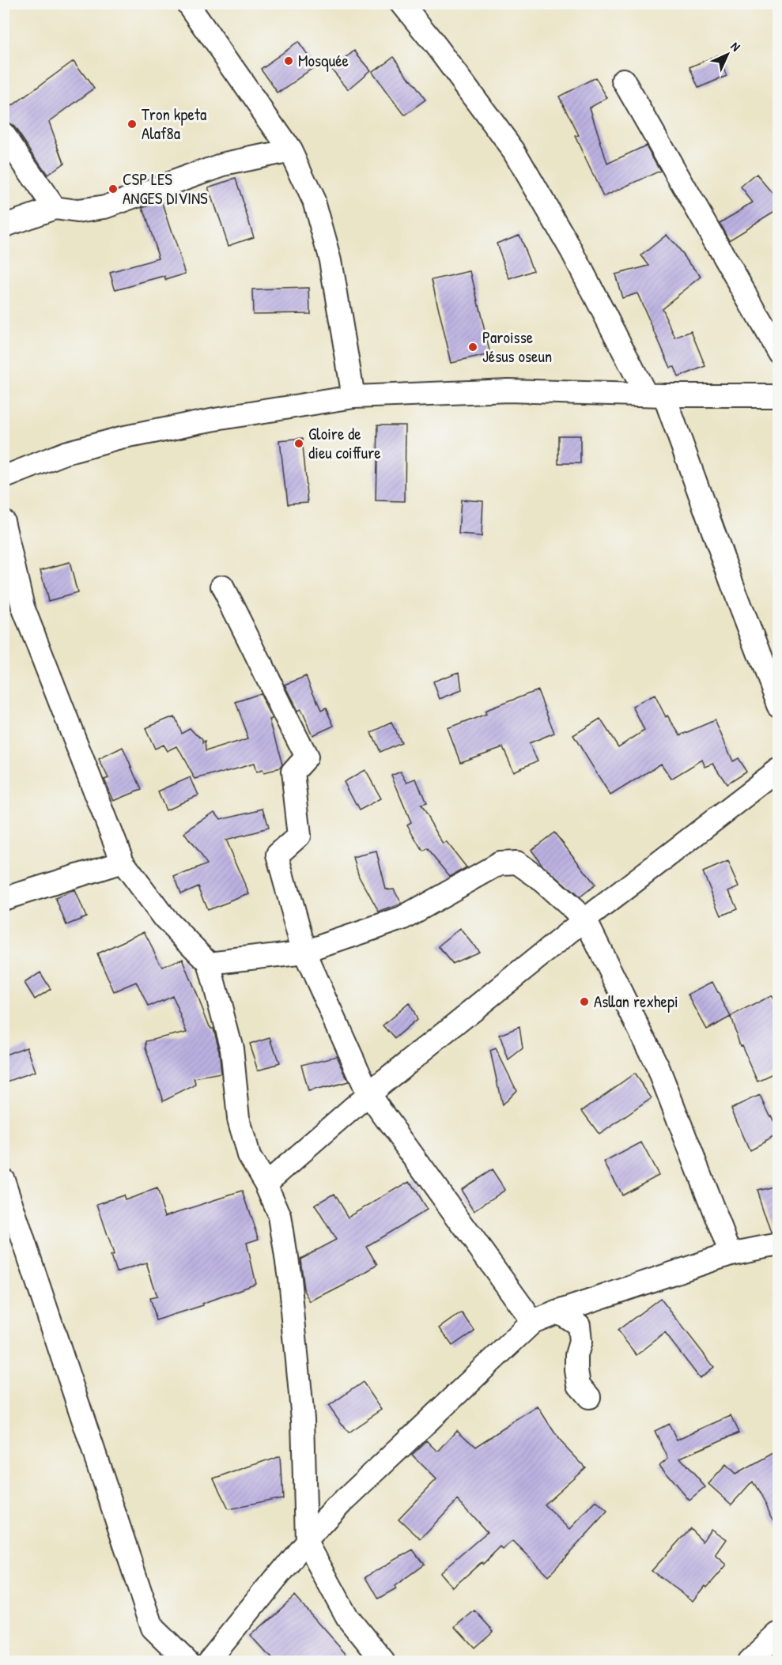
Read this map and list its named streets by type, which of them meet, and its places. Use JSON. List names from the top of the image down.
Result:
{
  "places": [
    "Mosquée",
    "Tron kpeta Alaf8a",
    "CSP LES ANGES DIVINS",
    "Paroisse Jésus oseun",
    "Gloire de dieu coiffure",
    "Asllan rexhepi"
  ],
  "north": "top right"
}
